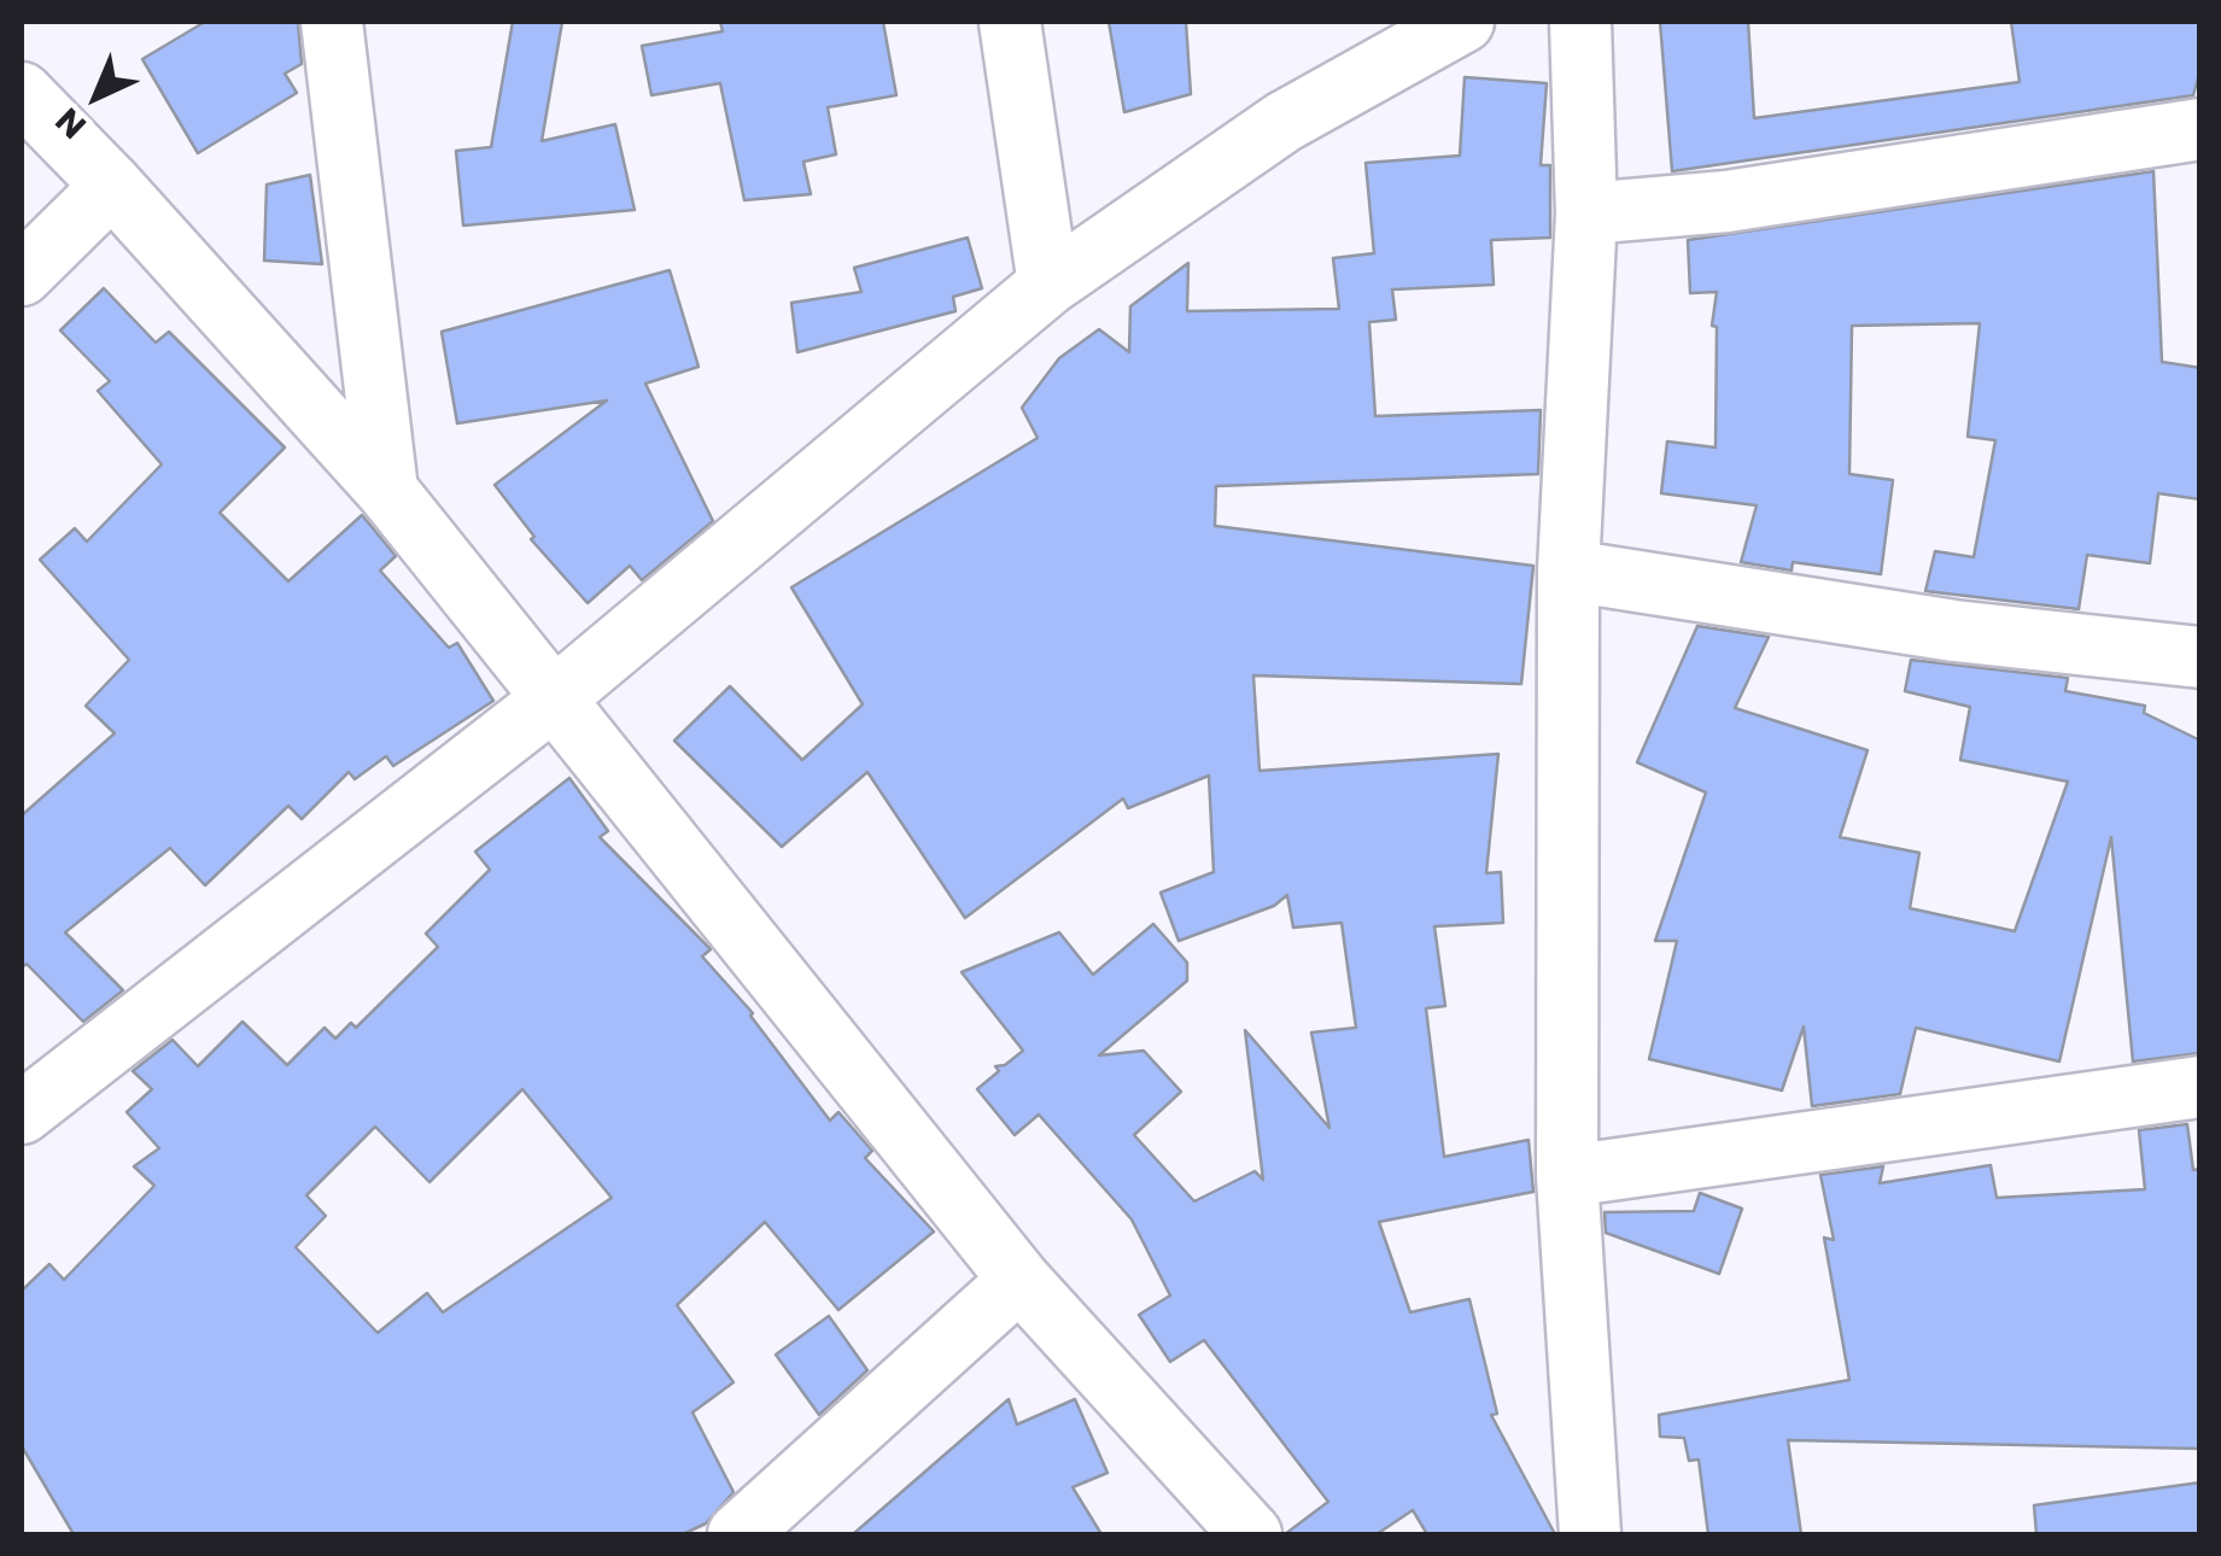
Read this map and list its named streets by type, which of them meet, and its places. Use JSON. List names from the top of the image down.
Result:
{
  "north": "bottom left"
}
